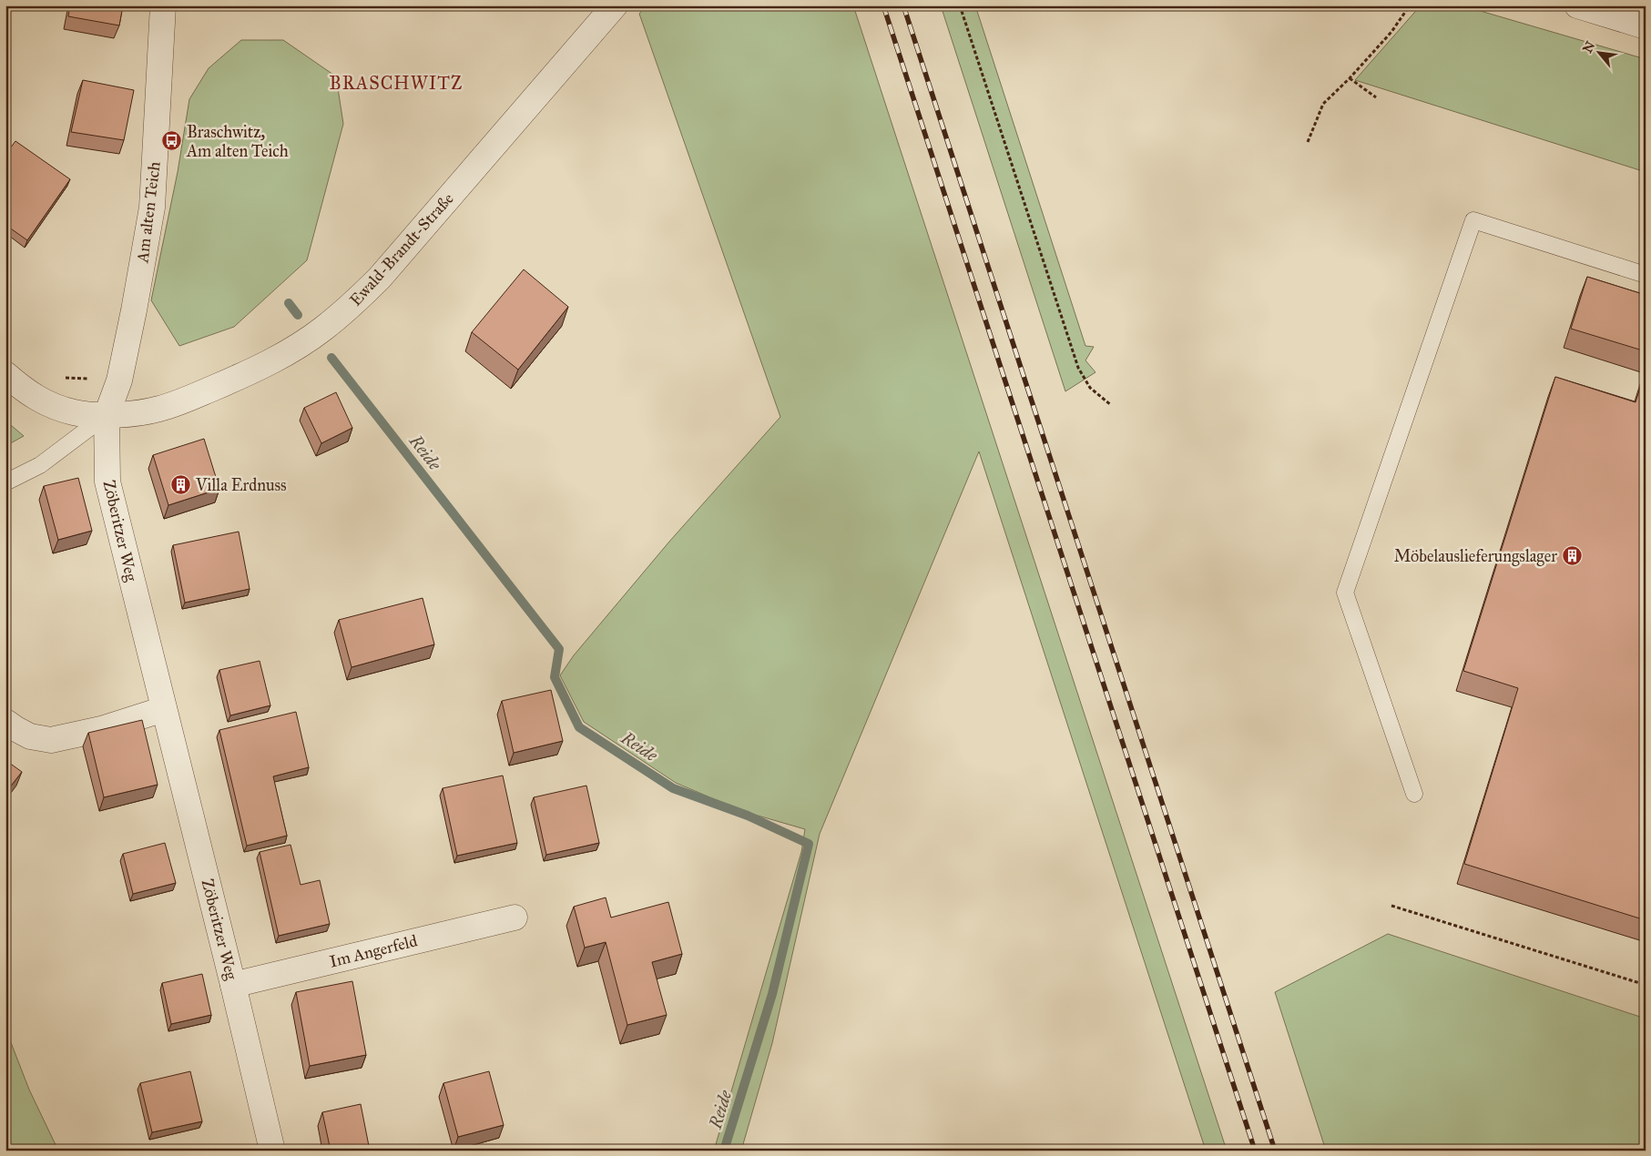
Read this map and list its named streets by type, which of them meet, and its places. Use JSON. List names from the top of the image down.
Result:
{
  "streets": {
    "street": [
      "Am alten Teich",
      "Ewald-Brandt-Straße",
      "Zöberitzer Weg",
      "Im Angerfeld"
    ]
  },
  "crossings": [
    ["Am alten Teich", "Ewald-Brandt-Straße"],
    ["Am alten Teich", "Zöberitzer Weg"],
    ["Ewald-Brandt-Straße", "Zöberitzer Weg"],
    ["Zöberitzer Weg", "Im Angerfeld"]
  ],
  "districts": ["BRASCHWITZ"],
  "water": ["Reide"],
  "places": {
    "bus stop": ["Braschwitz, Am alten Teich"],
    "building": ["Villa Erdnuss", "Möbelauslieferungslager"]
  },
  "north": "top left"
}
